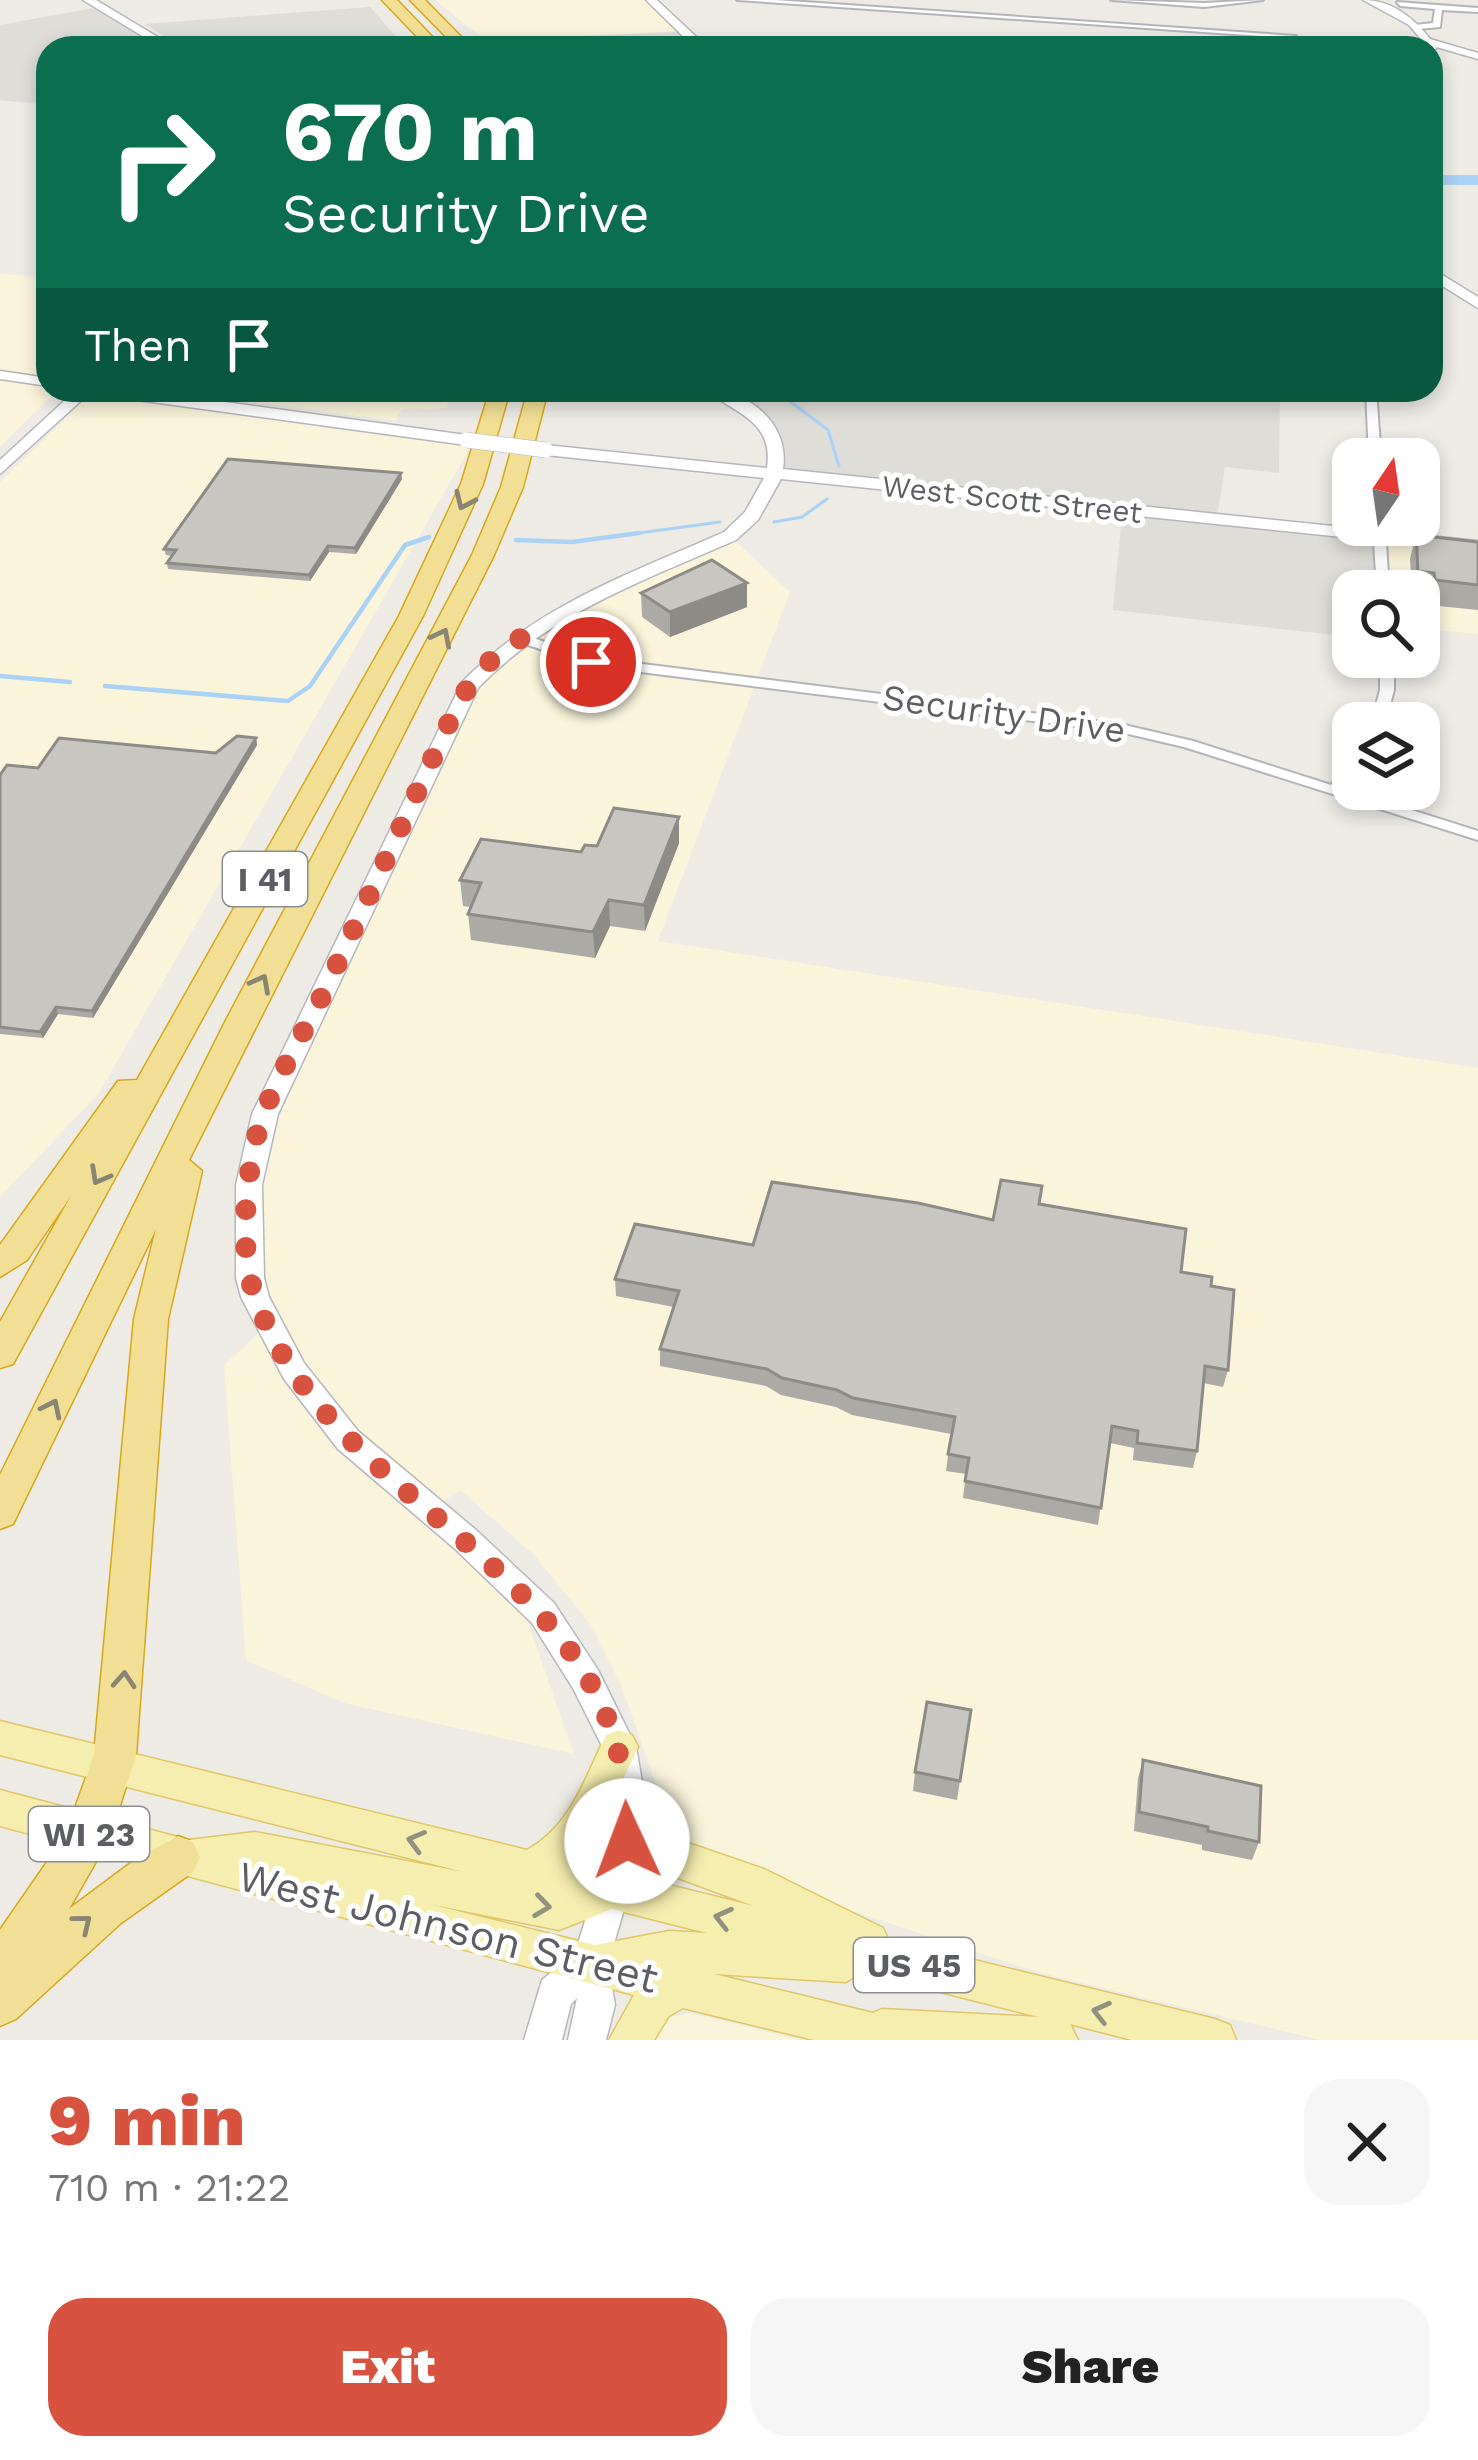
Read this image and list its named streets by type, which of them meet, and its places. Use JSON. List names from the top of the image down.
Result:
{
  "streets": {
    "highway": ["I 41"],
    "main road": [
      "West Scott Street",
      "WI 23",
      "West Johnson Street",
      "US 45"
    ],
    "street": ["Security Drive"]
  },
  "north": "top",
  "page": {
    "turn": ["670 m", "Security Drive"],
    "then": "Then",
    "heading": ["9 min", "710 m · 21:22"],
    "buttons": ["Exit", "Share"]
  }
}
